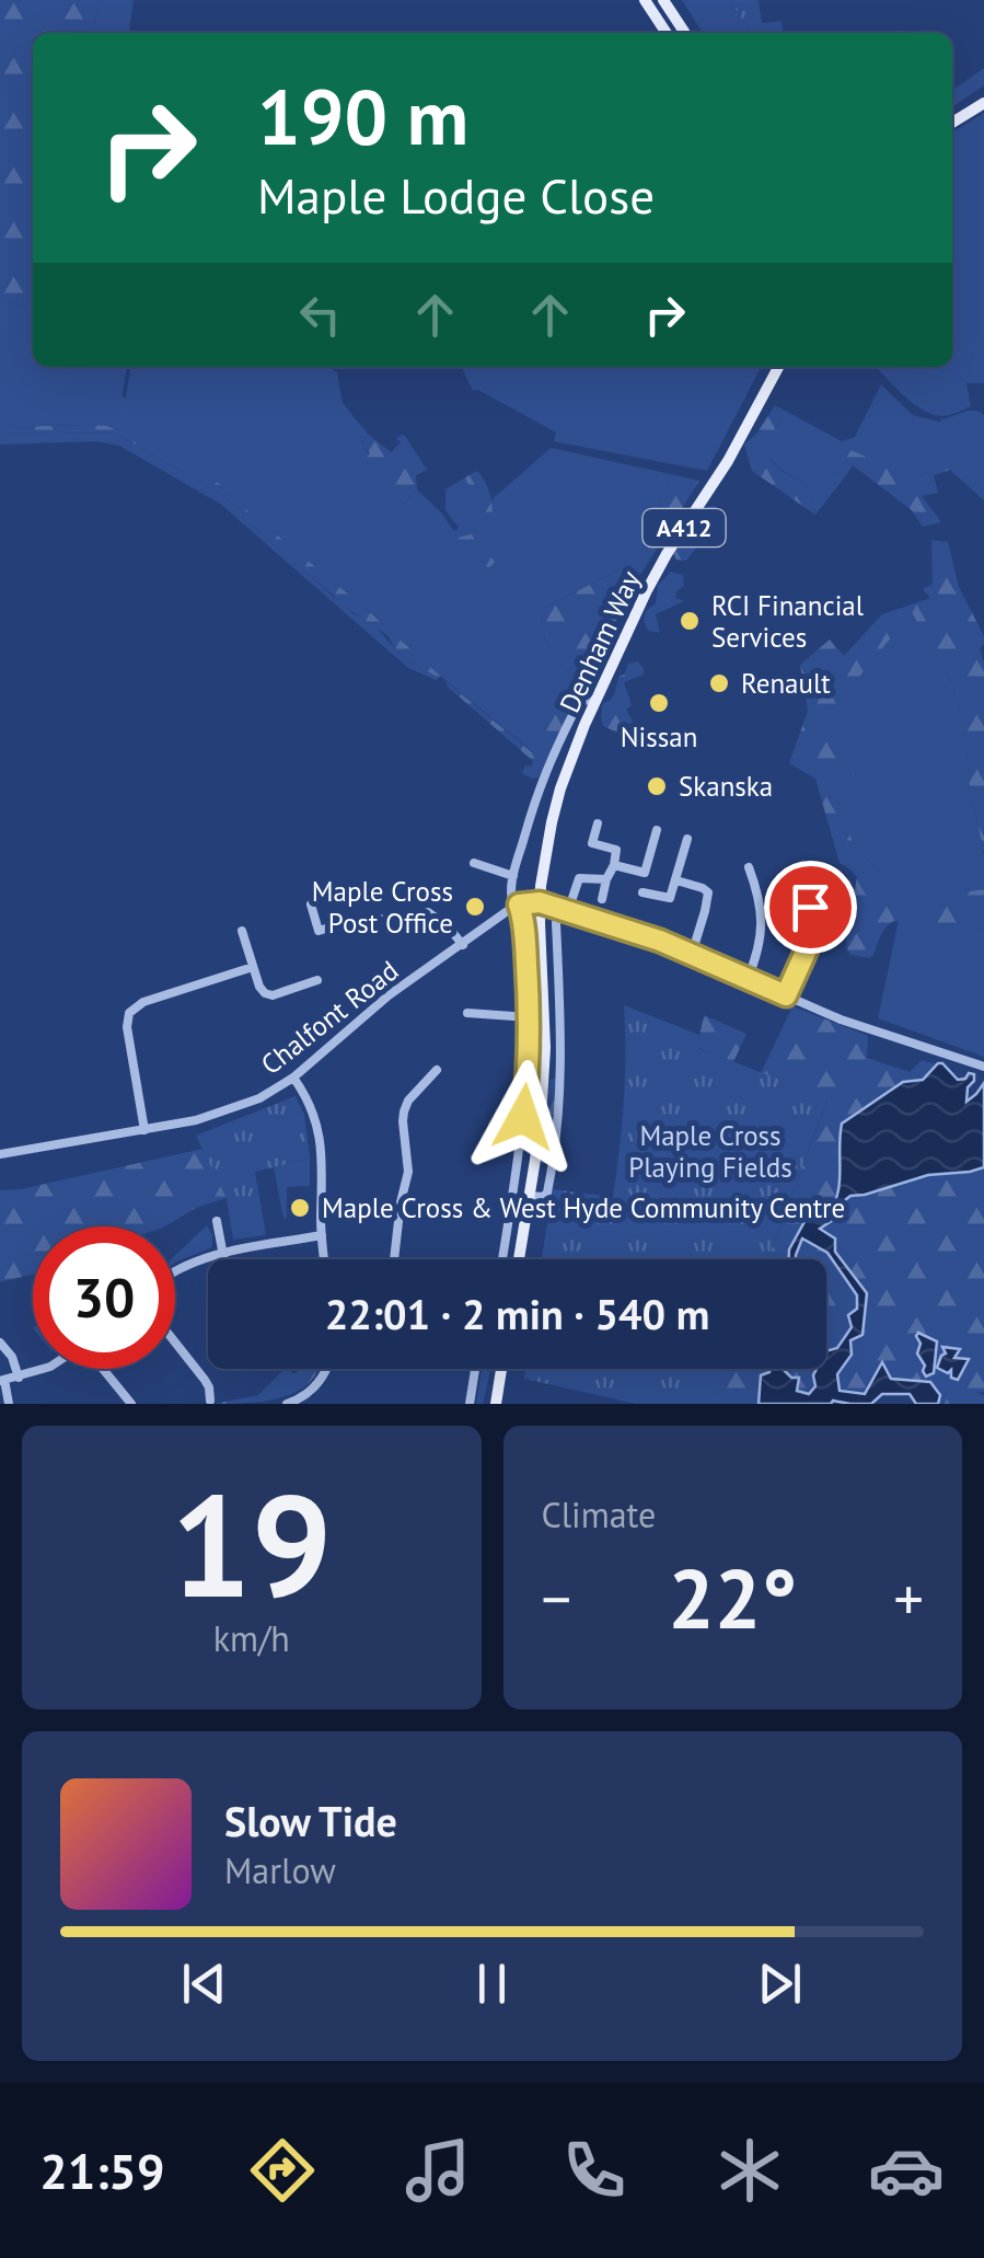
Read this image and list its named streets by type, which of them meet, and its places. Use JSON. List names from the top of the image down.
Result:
{
  "streets": {
    "main road": ["A412", "Denham Way"],
    "street": ["Chalfont Road"]
  },
  "crossings": [
    ["A412", "Denham Way"]
  ],
  "parks": ["Maple Cross Playing Fields"],
  "places": [
    "RCI Financial Services",
    "Renault",
    "Nissan",
    "Skanska",
    "Maple Cross Post Office",
    "Maple Cross & West Hyde Community Centre"
  ],
  "page": {
    "turn": ["190 m", "Maple Lodge Close"],
    "limit": "30",
    "trip": "22:01 · 2 min · 540 m",
    "tile": [
      ["19", "km/h"],
      "Climate"
    ],
    "heat": ["−", "22°", "+"],
    "song": ["Slow Tide", "Marlow"],
    "tabs": "21:59"
  }
}
